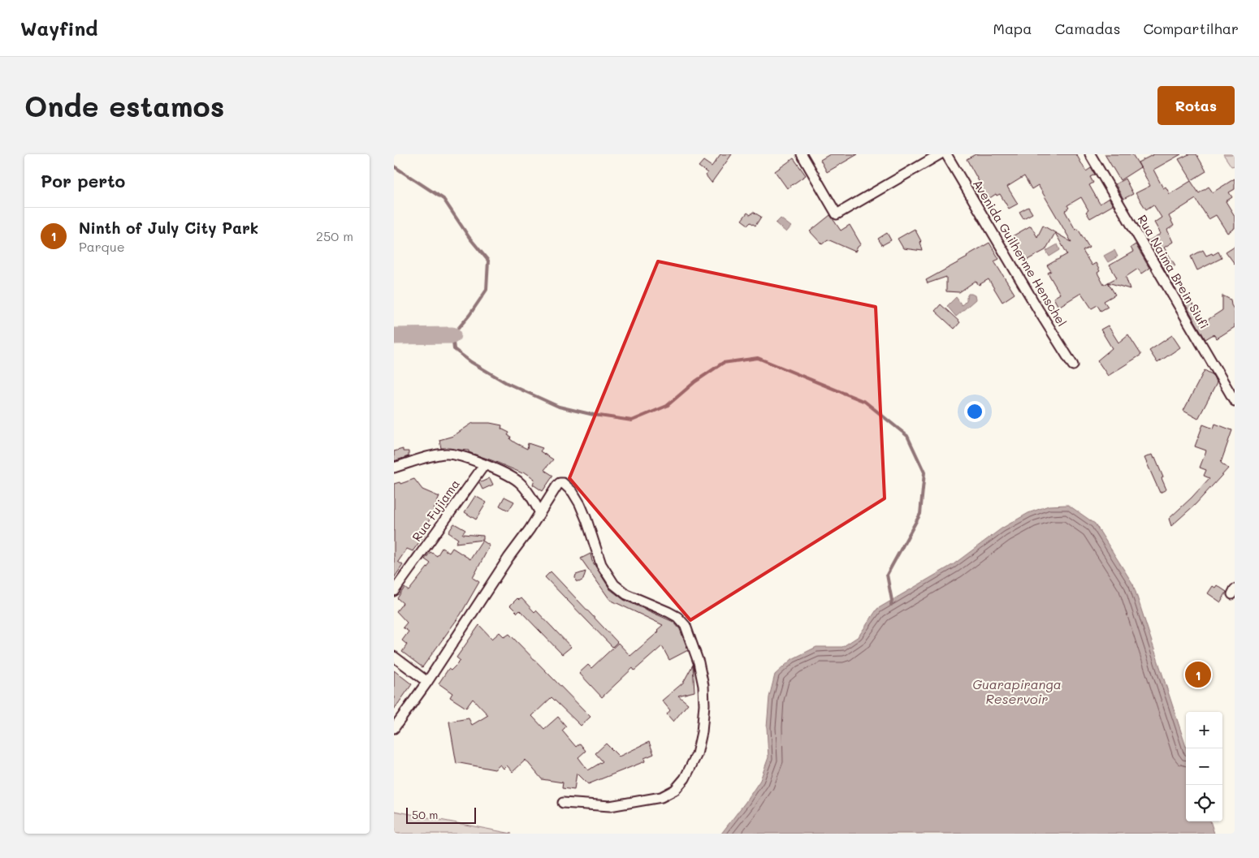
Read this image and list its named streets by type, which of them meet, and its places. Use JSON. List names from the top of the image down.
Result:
{
  "streets": {
    "street": ["Avenida Guilherme Henschel", "Rua Naima Brein Siufi", "Rua Fujiama"]
  },
  "water": ["Guarapiranga Reservoir"],
  "scale_bar": "50 m",
  "page": {
    "header": "Wayfind",
    "nav": ["Mapa", "Camadas", "Compartilhar"],
    "buttons": "Rotas",
    "title": "Onde estamos",
    "heading": "Por perto",
    "list": [
      {
        "mark": "1",
        "name": "Ninth of July City Park",
        "note": "Parque",
        "value": "250 m"
      }
    ],
    "pins": "1",
    "map_buttons": ["+", "−"],
    "scale": "50 m"
  }
}
